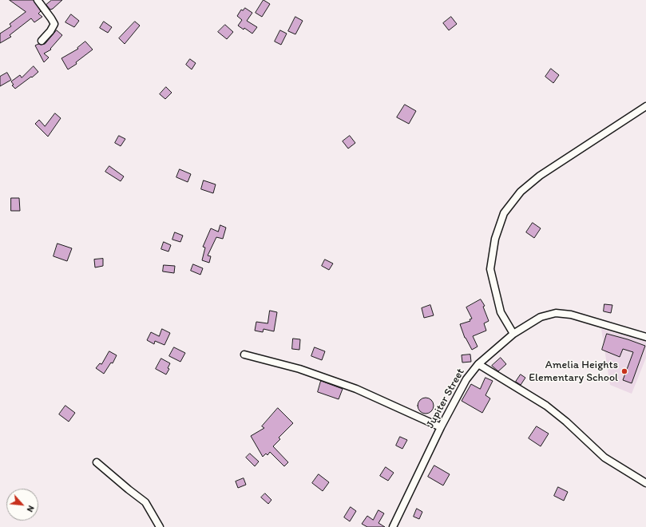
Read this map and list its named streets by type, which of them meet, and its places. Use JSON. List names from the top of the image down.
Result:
{
  "streets": {
    "street": ["Jupiter Street"]
  },
  "places": ["Amelia Heights Elementary School"],
  "north": "bottom right"
}
